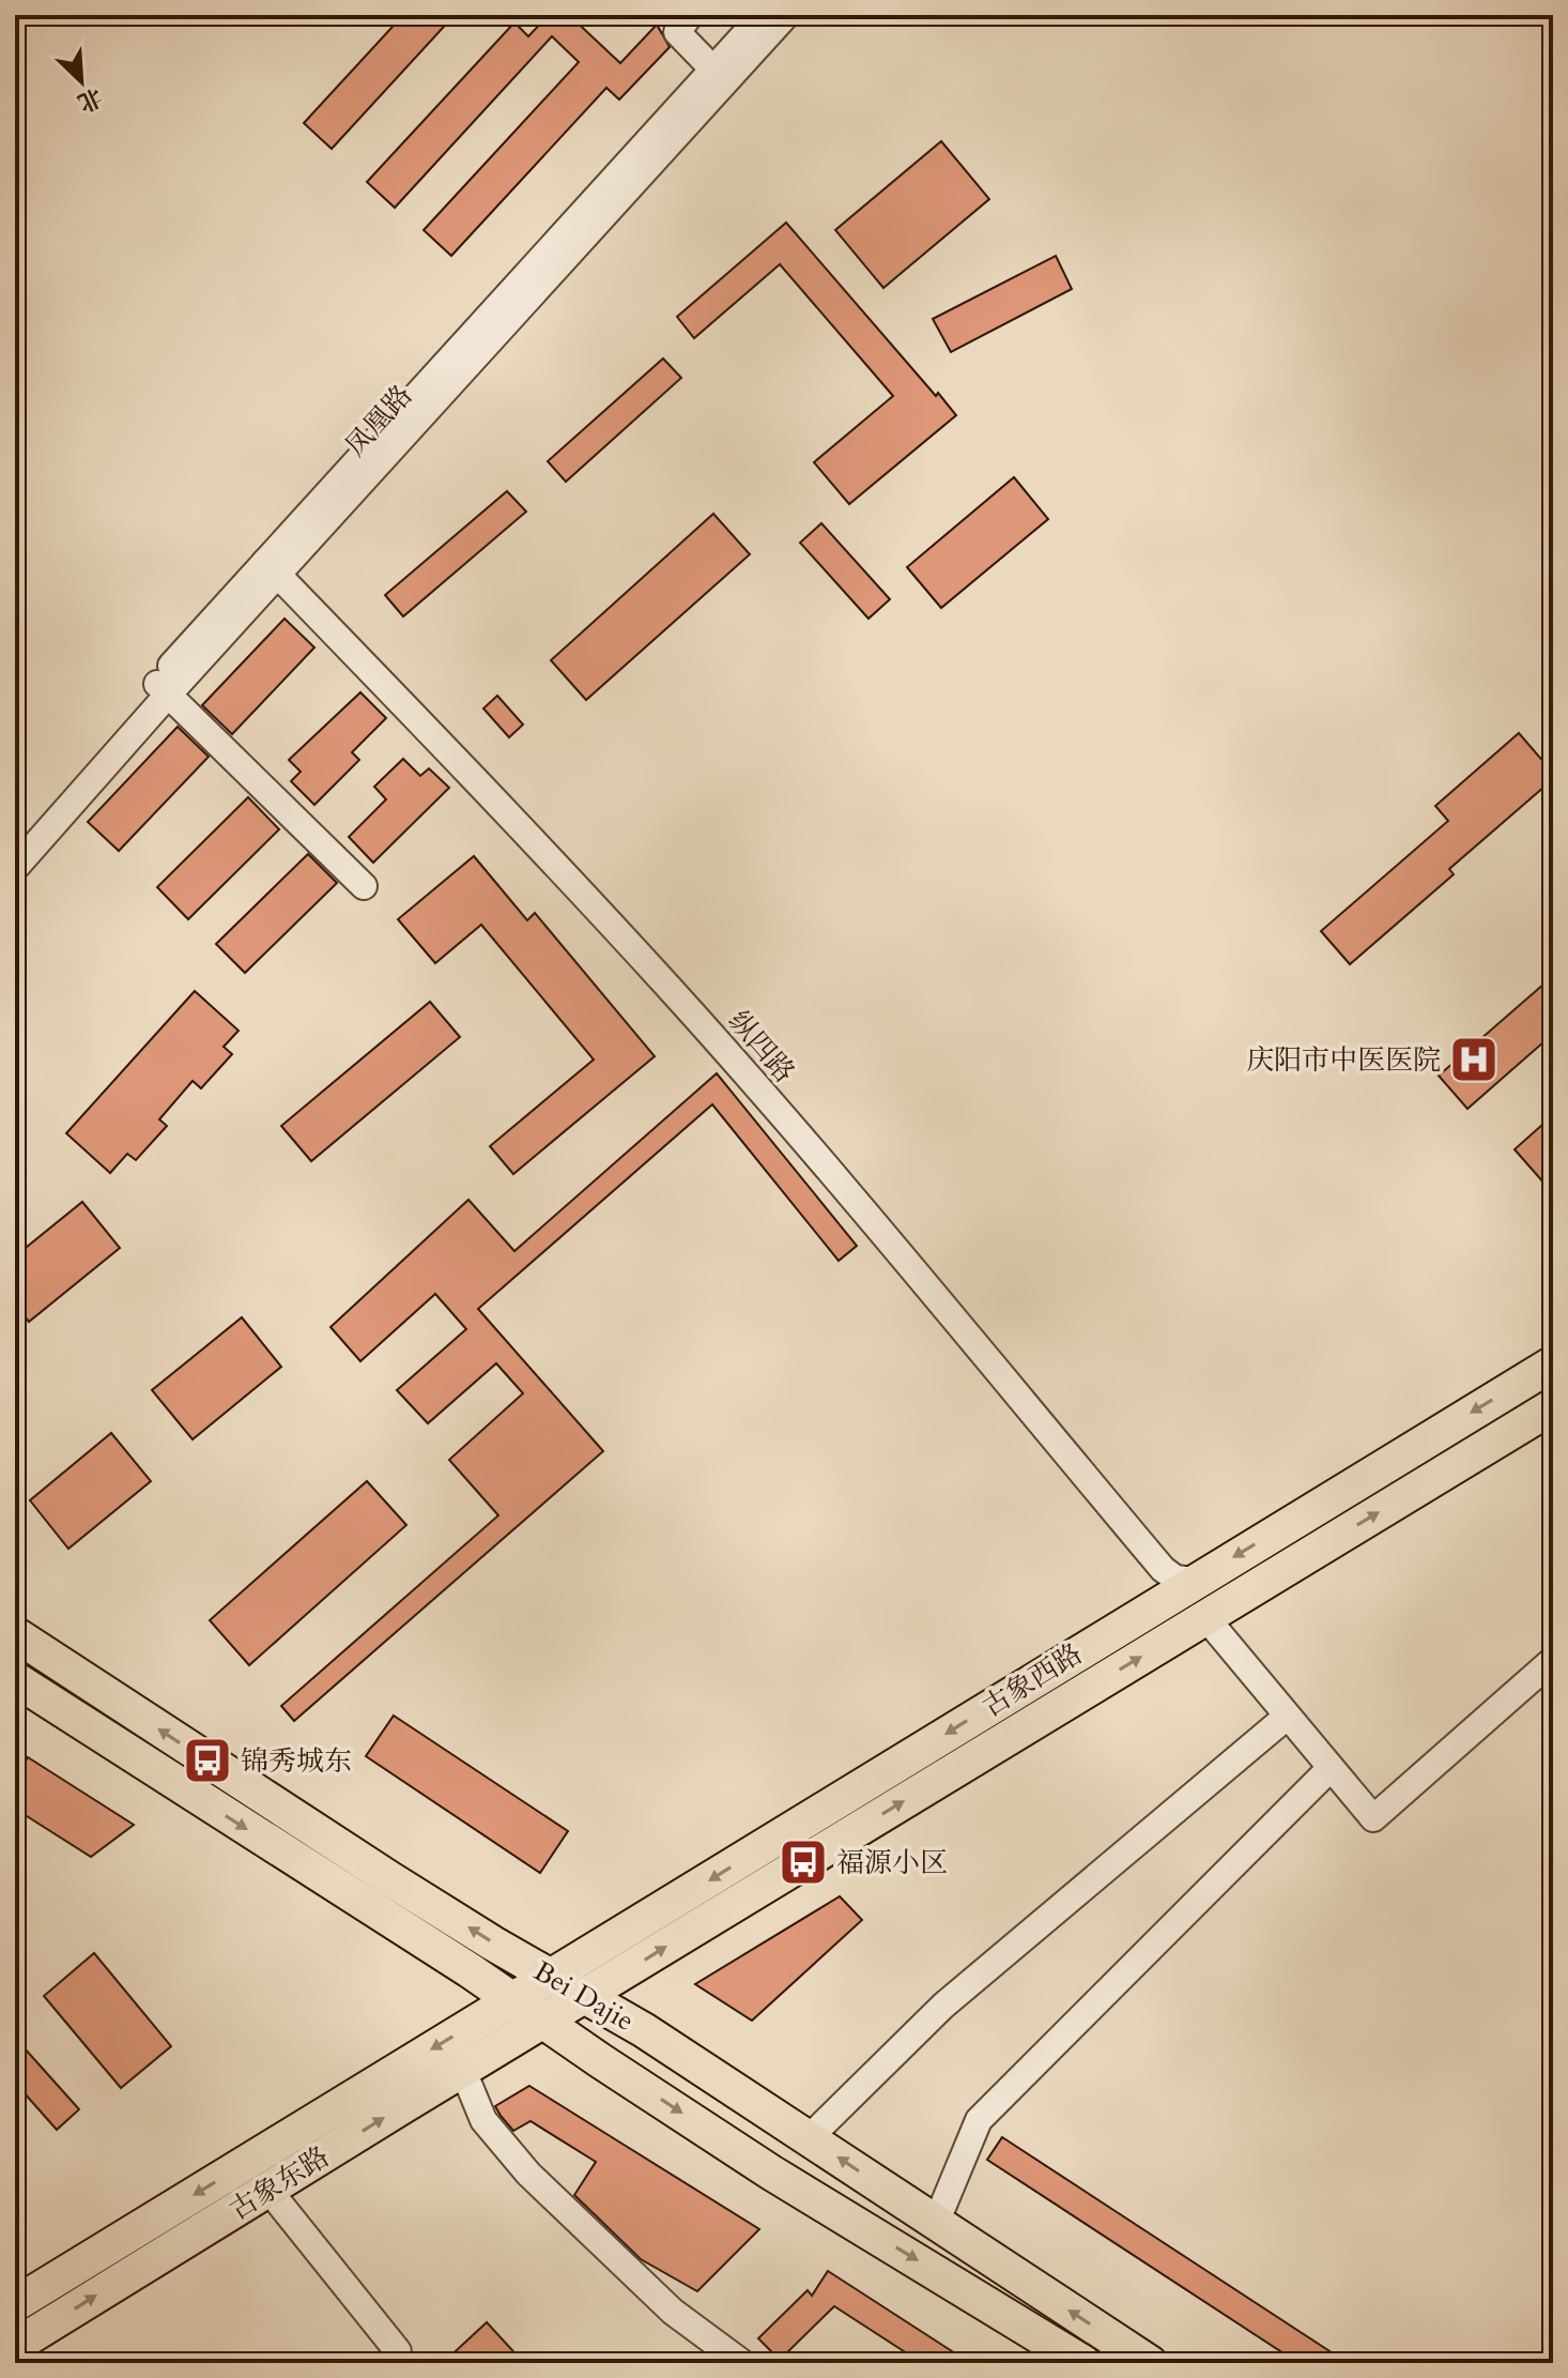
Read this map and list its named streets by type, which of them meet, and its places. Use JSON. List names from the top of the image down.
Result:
{
  "streets": {
    "main road": ["古象西路", "Bei Dajie", "古象东路"],
    "street": ["凤凰路", "纵四路"]
  },
  "crossings": [
    ["凤凰路", "纵四路"],
    ["纵四路", "古象西路"],
    ["古象西路", "Bei Dajie"],
    ["古象西路", "古象东路"],
    ["Bei Dajie", "古象东路"]
  ],
  "places": {
    "hospital": ["庆阳市中医医院"],
    "bus stop": ["锦秀城东", "福源小区"]
  },
  "north": "bottom right"
}
